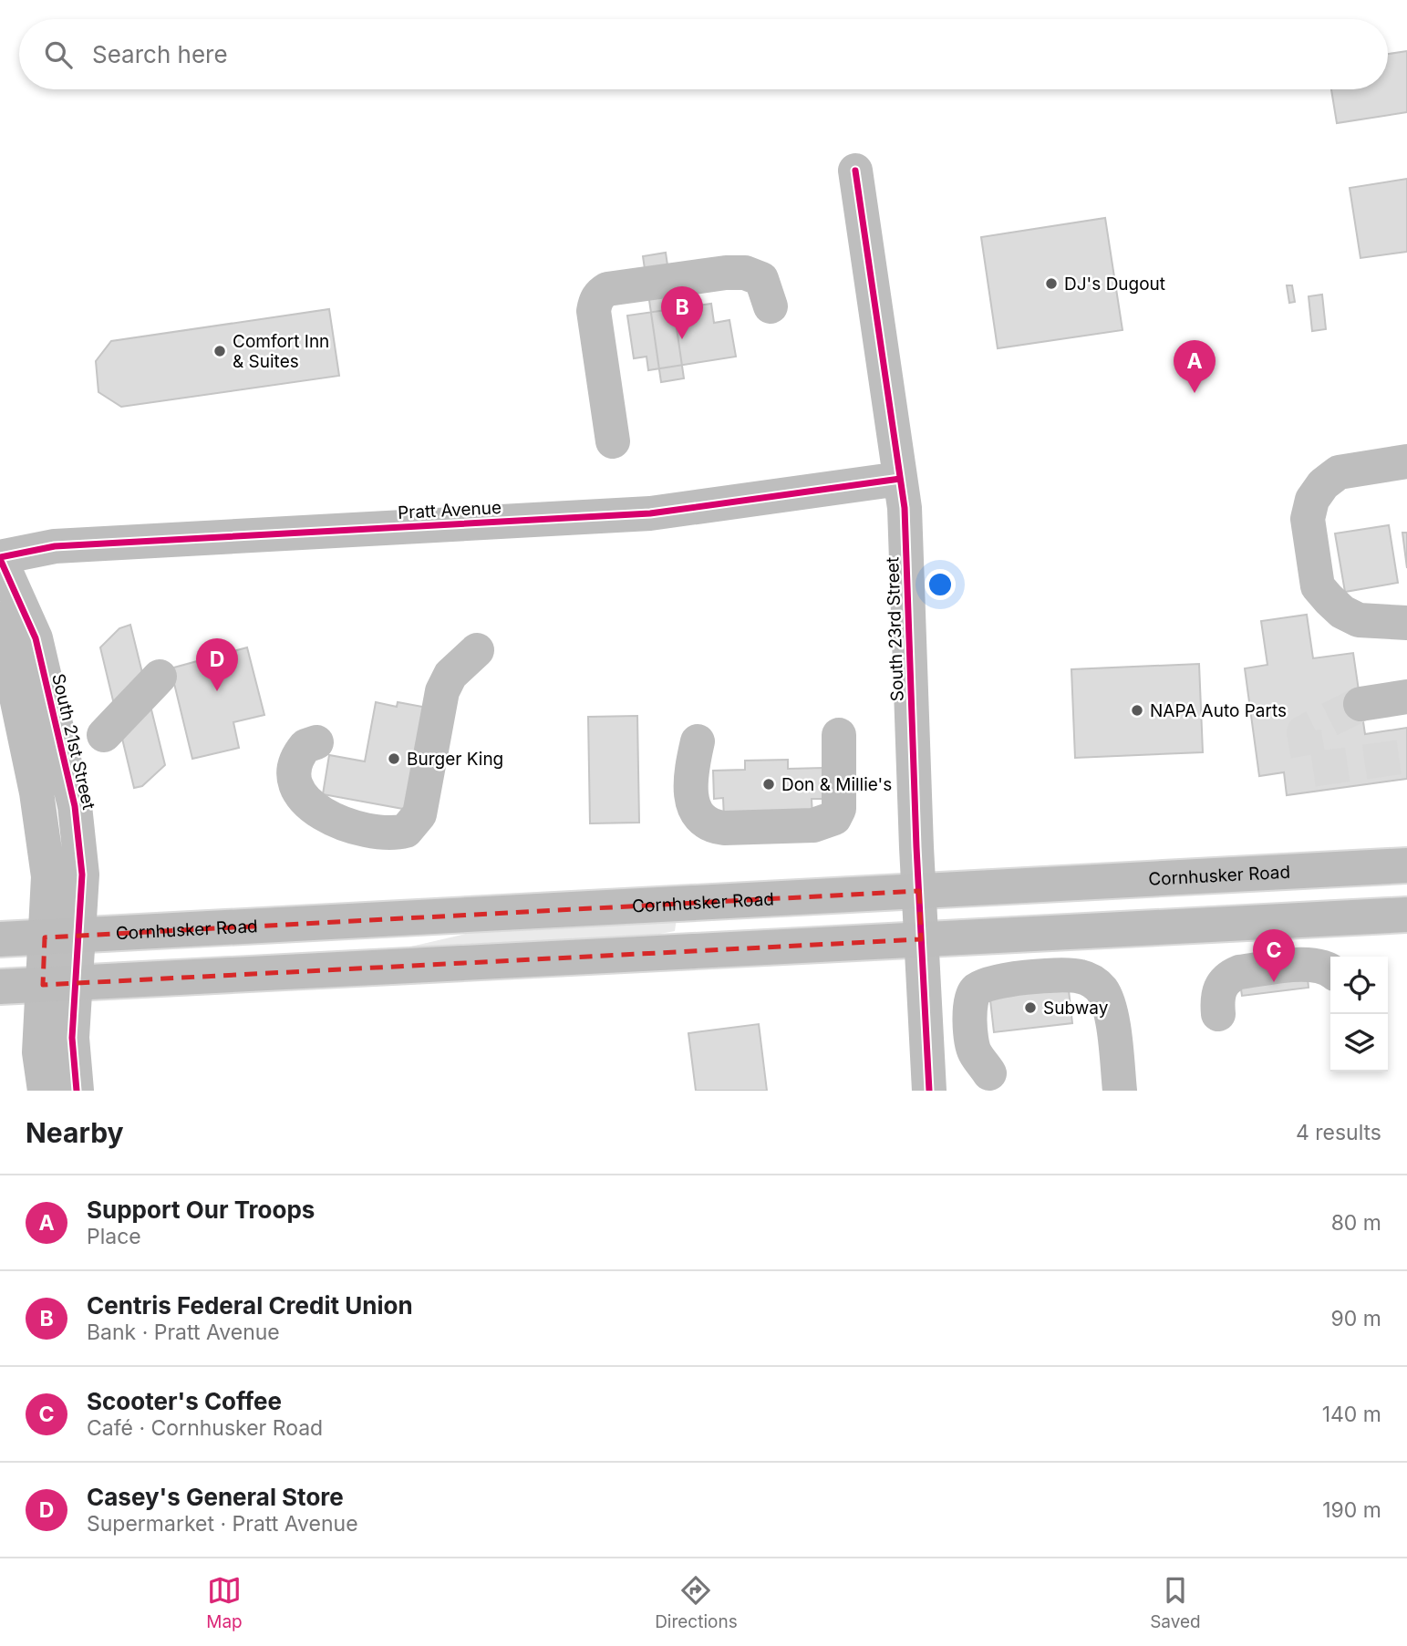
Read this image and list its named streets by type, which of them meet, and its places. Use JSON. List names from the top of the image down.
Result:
{
  "streets": {
    "main road": ["Cornhusker Road"],
    "street": ["Pratt Avenue", "South 23rd Street", "South 21st Street"]
  },
  "crossings": [
    ["Pratt Avenue", "South 23rd Street"],
    ["Pratt Avenue", "South 21st Street"],
    ["South 23rd Street", "Cornhusker Road"],
    ["South 21st Street", "Cornhusker Road"]
  ],
  "places": [
    "DJ's Dugout",
    "Comfort Inn & Suites",
    "NAPA Auto Parts",
    "Burger King",
    "Don & Millie's",
    "Subway"
  ],
  "page": {
    "search": "Search here",
    "pins": [
      "B",
      "A",
      "D",
      "C"
    ],
    "heading": ["Nearby", "4 results"],
    "list": [
      {
        "mark": "A",
        "name": "Support Our Troops",
        "note": "Place",
        "value": "80 m"
      },
      {
        "mark": "B",
        "name": "Centris Federal Credit Union",
        "note": "Bank · Pratt Avenue",
        "value": "90 m"
      },
      {
        "mark": "C",
        "name": "Scooter's Coffee",
        "note": "Café · Cornhusker Road",
        "value": "140 m"
      },
      {
        "mark": "D",
        "name": "Casey's General Store",
        "note": "Supermarket · Pratt Avenue",
        "value": "190 m"
      }
    ],
    "nav": ["Map", "Directions", "Saved"]
  }
}
